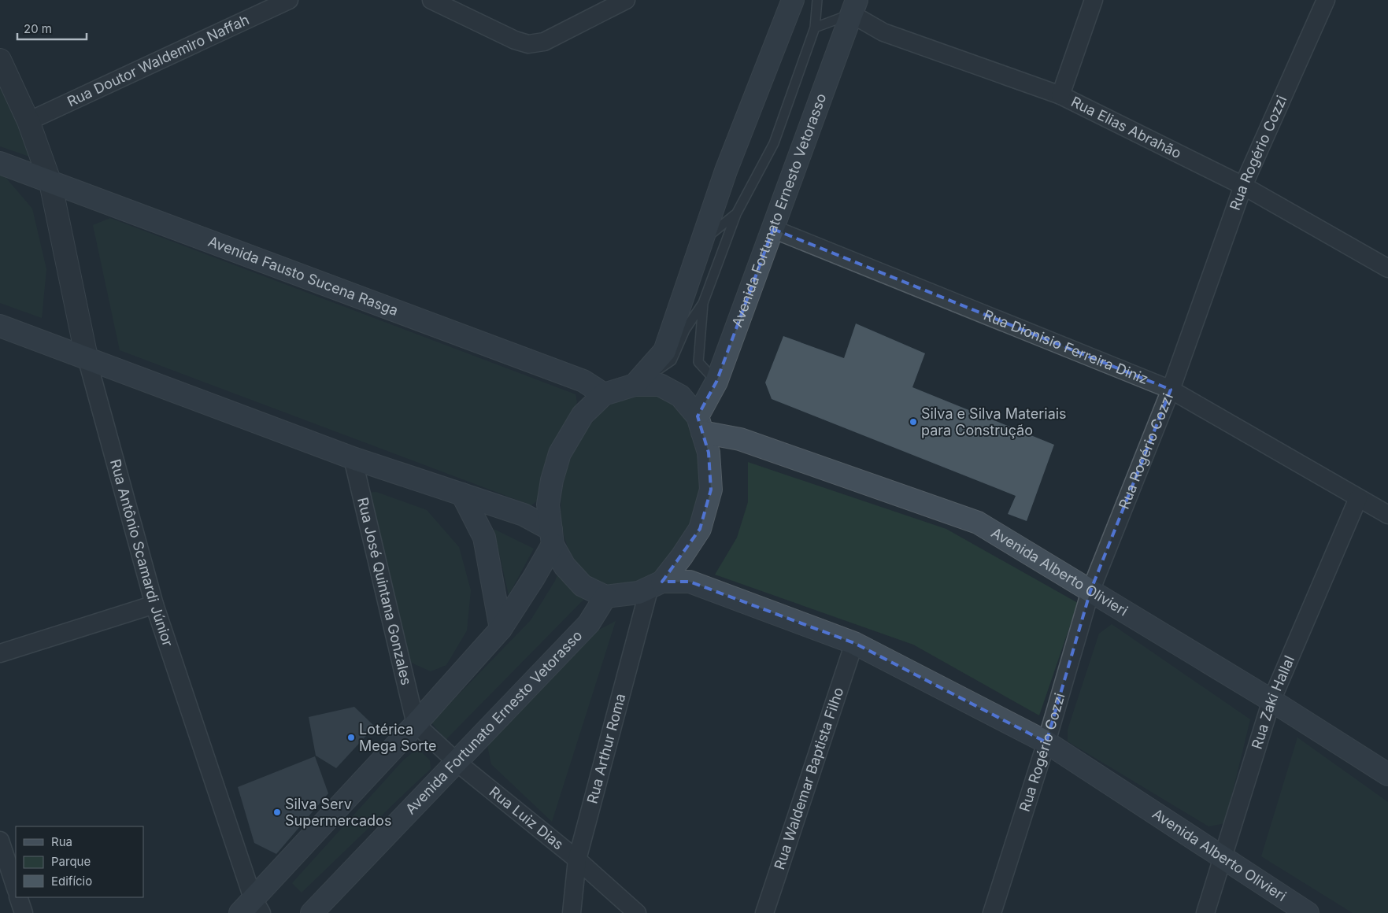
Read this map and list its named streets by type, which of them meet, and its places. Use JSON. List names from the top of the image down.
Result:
{
  "streets": {
    "main road": ["Avenida Fortunato Ernesto Vetorasso", "Avenida Fausto Sucena Rasga", "Avenida Alberto Olivieri"],
    "street": [
      "Rua Doutor Waldemiro Naffah",
      "Rua Elias Abrahão",
      "Rua Rogério Cozzi",
      "Rua Dionisio Ferreira Diniz",
      "Rua Antônio Scamardi Júnior",
      "Rua José Quintana Gonzales",
      "Rua Zaki Hallal",
      "Rua Arthur Roma",
      "Rua Waldemar Baptista Filho",
      "Rua Luiz Dias"
    ]
  },
  "crossings": [
    ["Rua Doutor Waldemiro Naffah", "Rua Antônio Scamardi Júnior"],
    ["Rua Elias Abrahão", "Rua Rogério Cozzi"],
    ["Rua Elias Abrahão", "Avenida Fortunato Ernesto Vetorasso"],
    ["Rua Rogério Cozzi", "Rua Dionisio Ferreira Diniz"],
    ["Rua Rogério Cozzi", "Avenida Alberto Olivieri"],
    ["Avenida Fortunato Ernesto Vetorasso", "Rua Dionisio Ferreira Diniz"],
    ["Avenida Fortunato Ernesto Vetorasso", "Avenida Alberto Olivieri"],
    ["Avenida Fortunato Ernesto Vetorasso", "Rua Luiz Dias"],
    ["Avenida Fausto Sucena Rasga", "Rua Antônio Scamardi Júnior"],
    ["Rua Dionisio Ferreira Diniz", "Rua Zaki Hallal"],
    ["Avenida Alberto Olivieri", "Rua Zaki Hallal"],
    ["Avenida Alberto Olivieri", "Rua Arthur Roma"],
    ["Avenida Alberto Olivieri", "Rua Waldemar Baptista Filho"],
    ["Rua José Quintana Gonzales", "Rua Luiz Dias"],
    ["Rua Arthur Roma", "Rua Luiz Dias"]
  ],
  "places": ["Silva e Silva Materiais para Construção", "Lotérica Mega Sorte", "Silva Serv Supermercados"],
  "legend": ["Rua", "Parque", "Edifício"],
  "scale_bar": "20 m"
}
